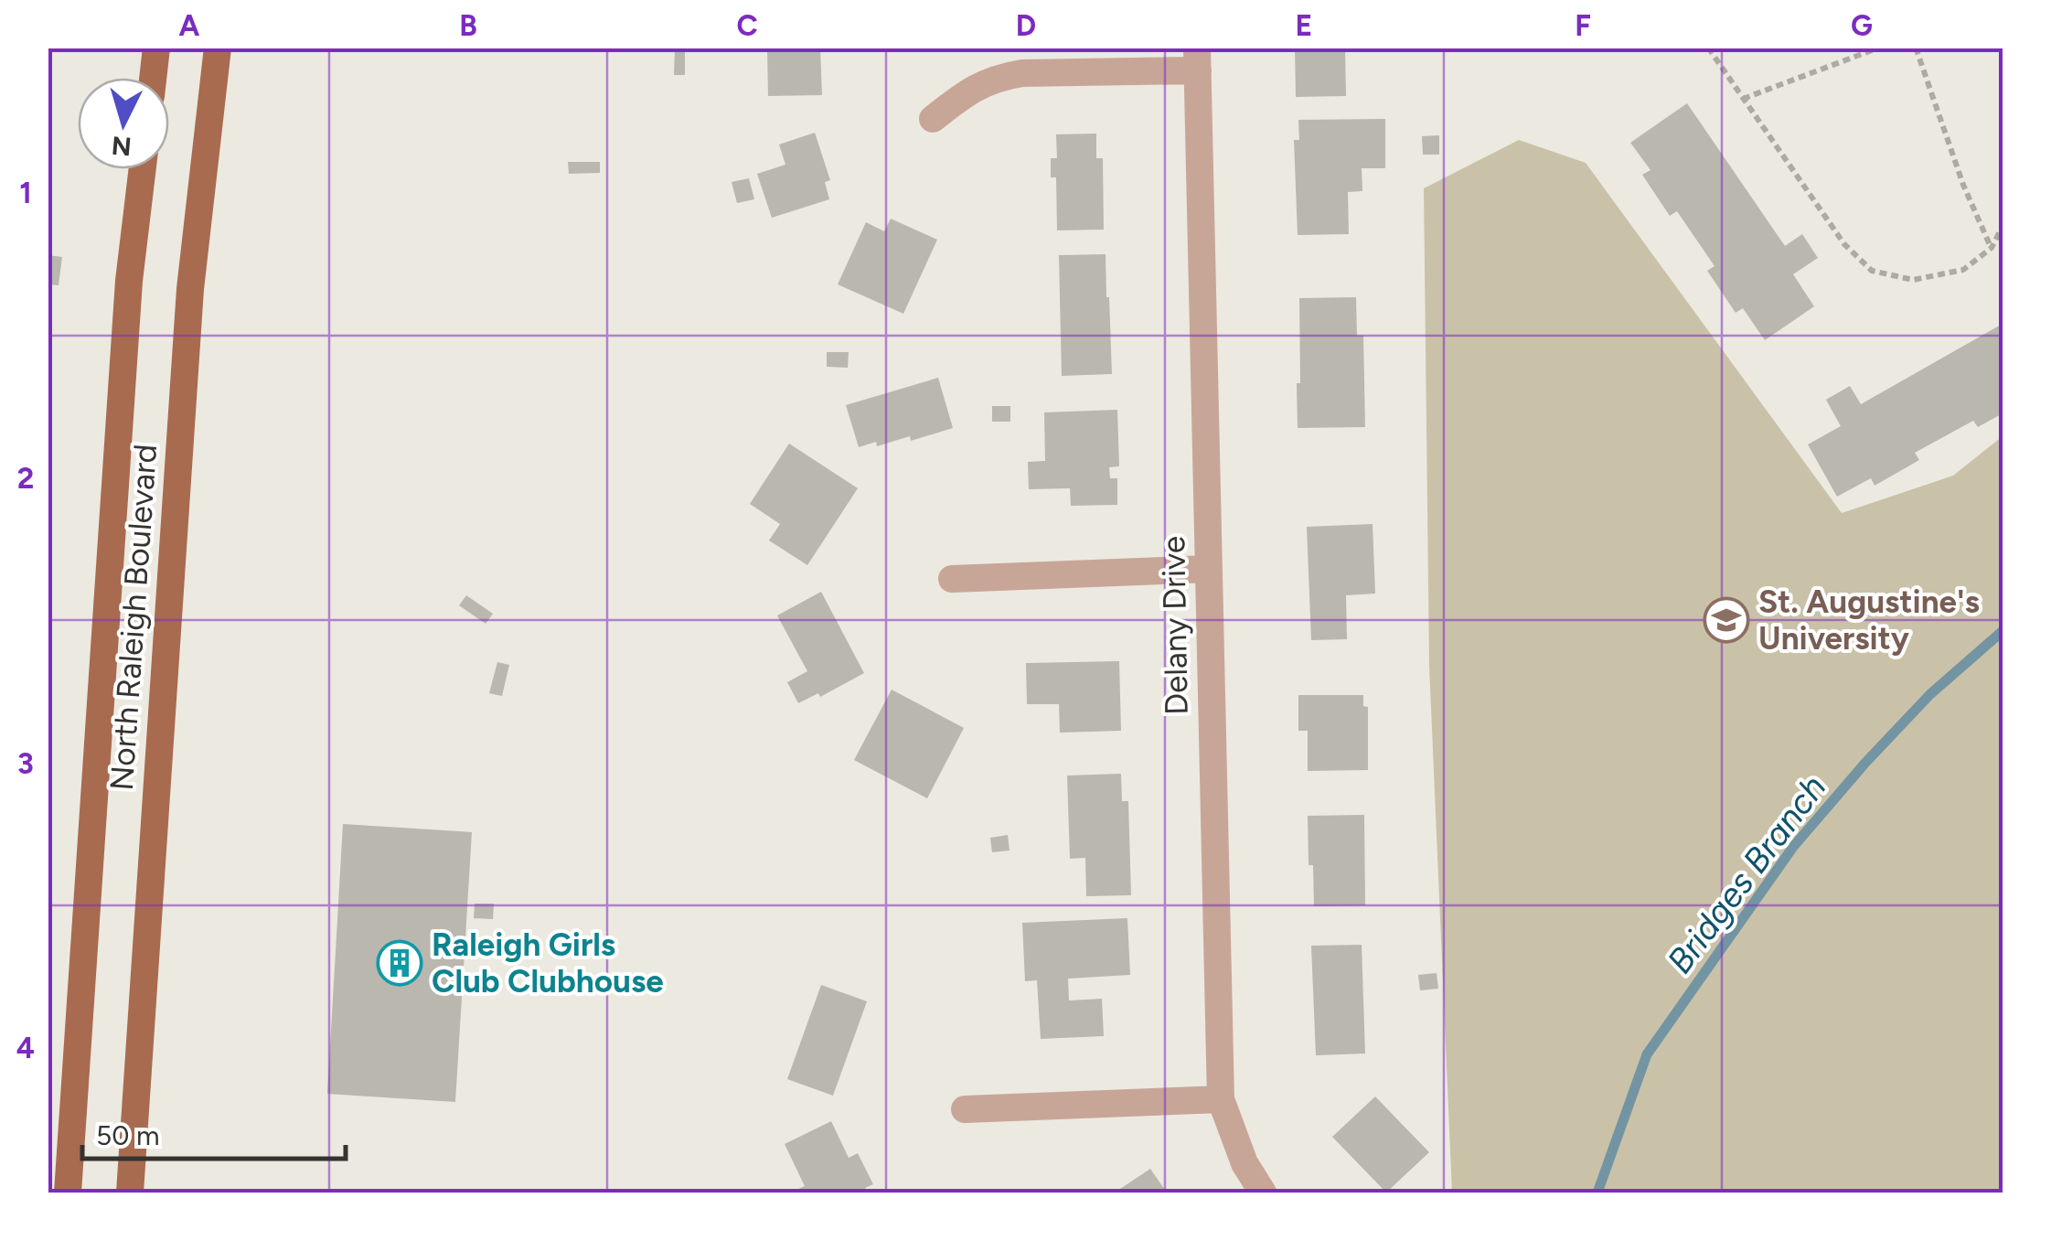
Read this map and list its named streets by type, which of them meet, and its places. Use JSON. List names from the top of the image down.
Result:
{
  "streets": {
    "main road": ["North Raleigh Boulevard"],
    "street": ["Delany Drive"]
  },
  "water": ["Bridges Branch"],
  "places": {
    "school or university": ["St. Augustine's University"],
    "building": ["Raleigh Girls Club Clubhouse"]
  },
  "scale_bar": "50 m",
  "north": "bottom",
  "grid": {
    "columns": [
      "A",
      "B",
      "C",
      "D",
      "E",
      "F",
      "G"
    ],
    "rows": [
      "1",
      "2",
      "3",
      "4"
    ]
  }
}
